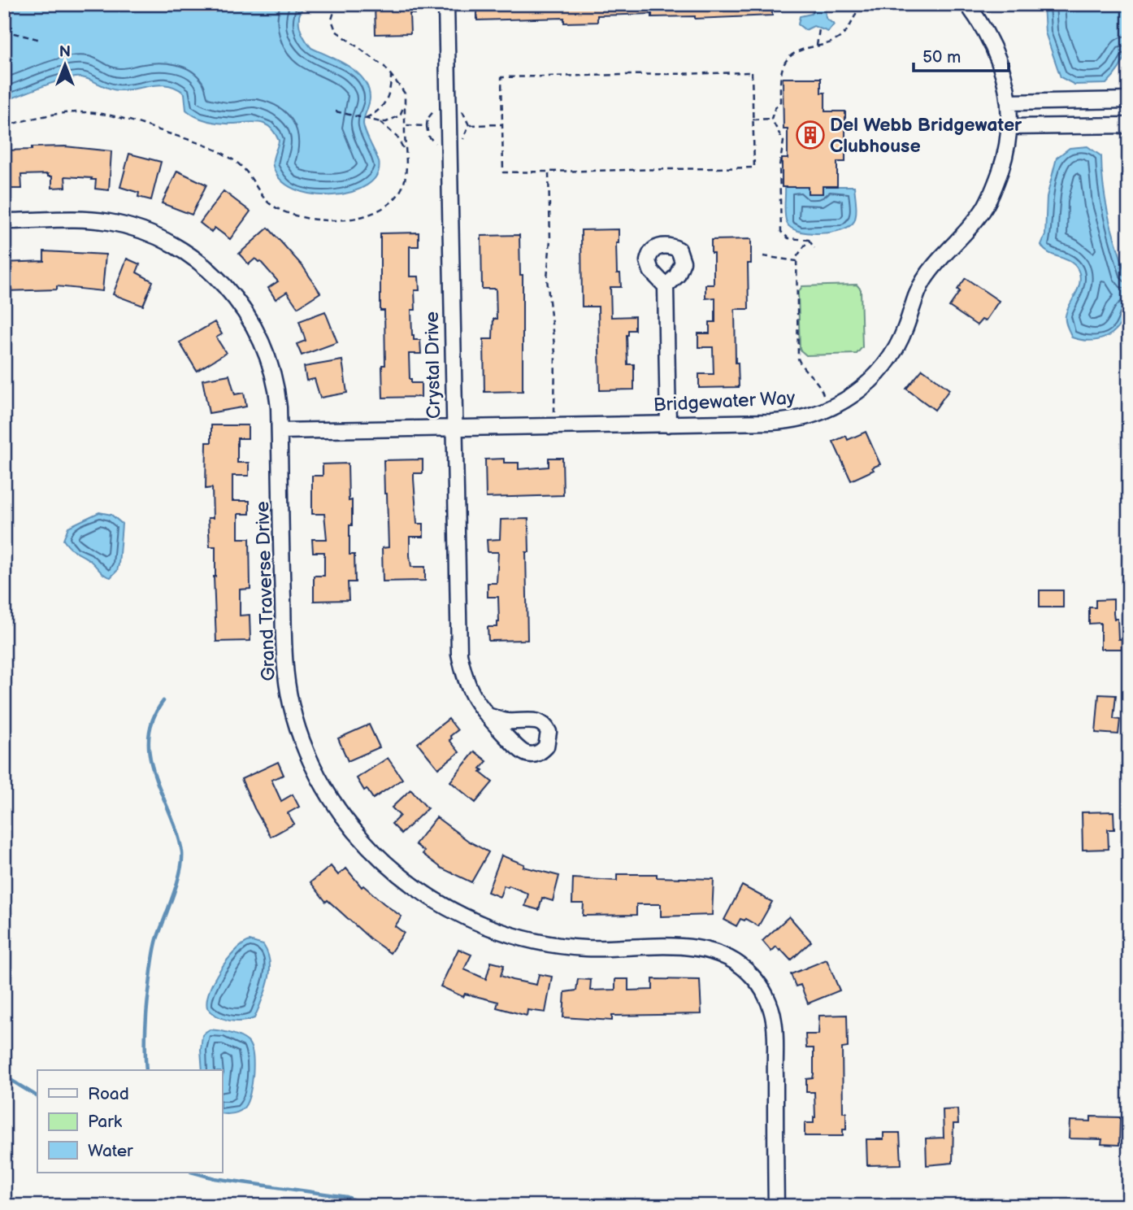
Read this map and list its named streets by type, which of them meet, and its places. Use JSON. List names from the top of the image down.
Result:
{
  "streets": {
    "street": ["Crystal Drive", "Bridgewater Way", "Grand Traverse Drive"]
  },
  "crossings": [
    ["Crystal Drive", "Bridgewater Way"],
    ["Bridgewater Way", "Grand Traverse Drive"]
  ],
  "places": {
    "building": ["Del Webb Bridgewater Clubhouse"]
  },
  "legend": ["Road", "Park", "Water"],
  "scale_bar": "50 m",
  "north": "top"
}
